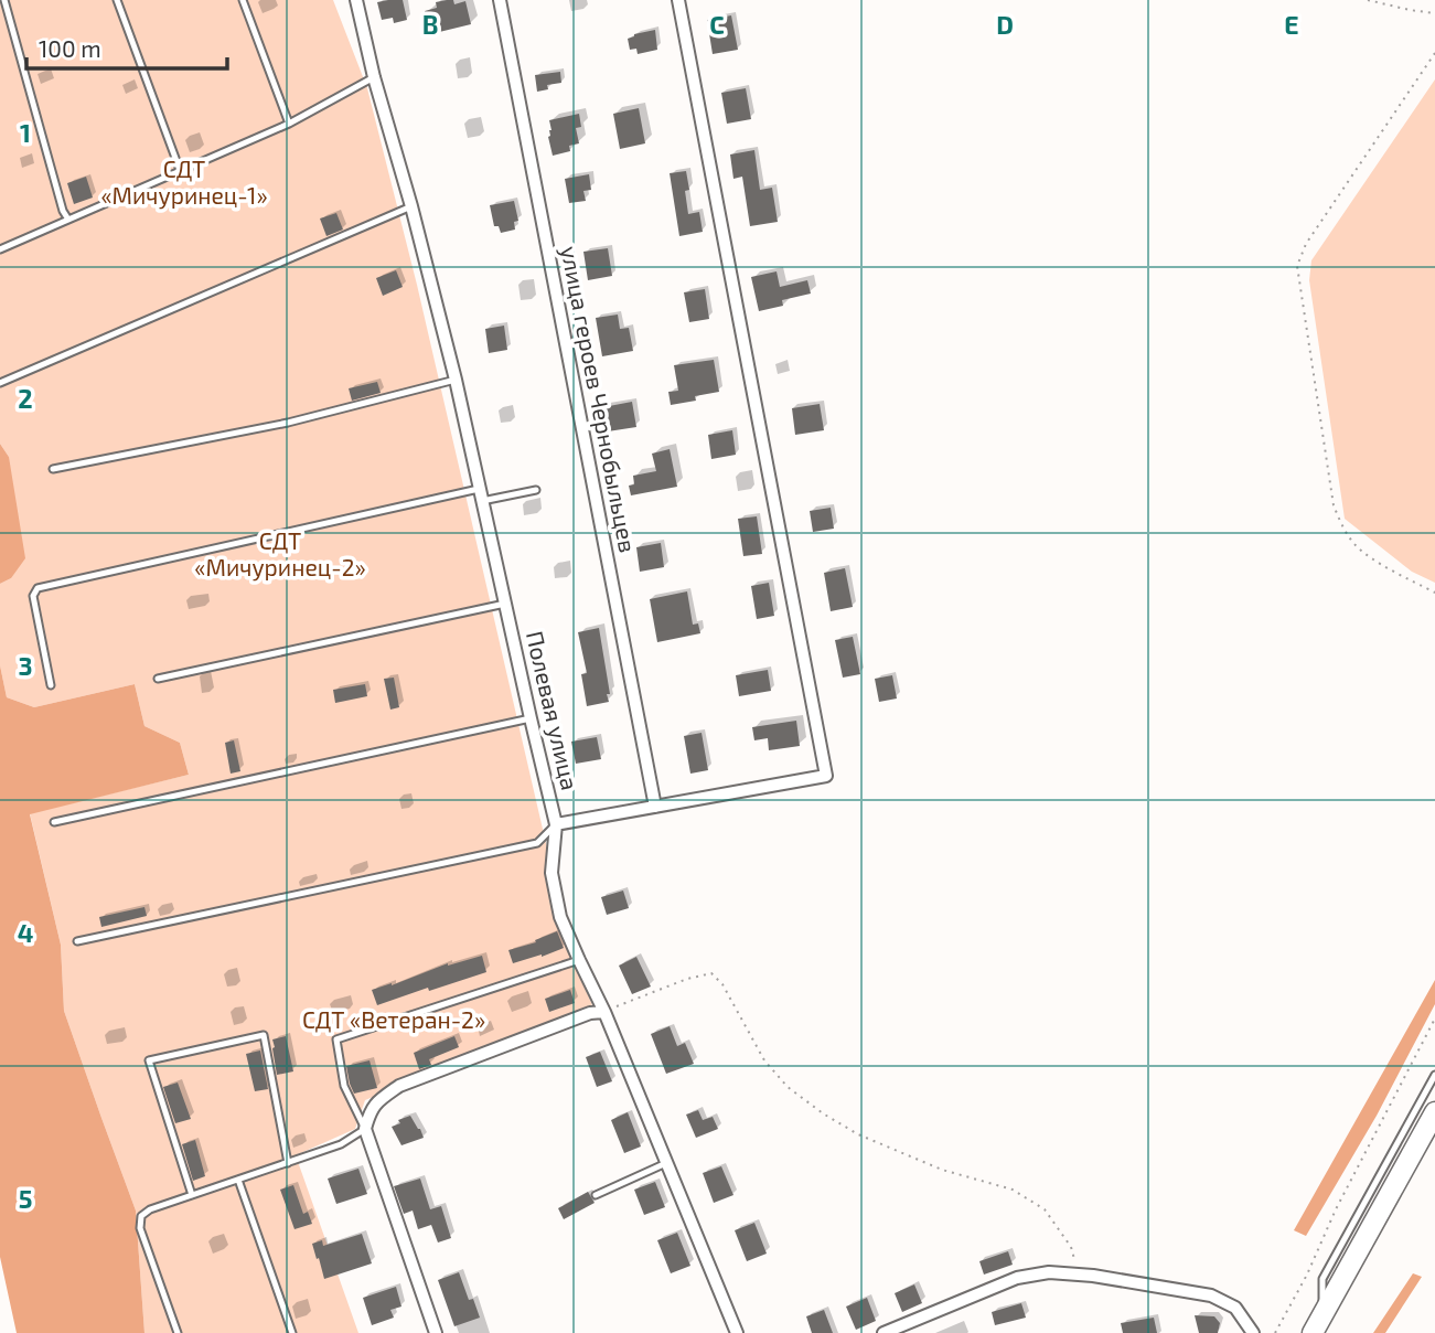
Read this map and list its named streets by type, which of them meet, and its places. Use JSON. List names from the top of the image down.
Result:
{
  "streets": {
    "street": ["улица героев Чернобыльцев", "Полевая улица"]
  },
  "parks": ["СДТ «Мичуринец-1»", "СДТ «Мичуринец-2»", "СДТ «Ветеран-2»"],
  "scale_bar": "100 m",
  "grid": {
    "columns": [
      "B",
      "C",
      "D",
      "E"
    ],
    "rows": [
      "1",
      "2",
      "3",
      "4",
      "5"
    ]
  }
}
